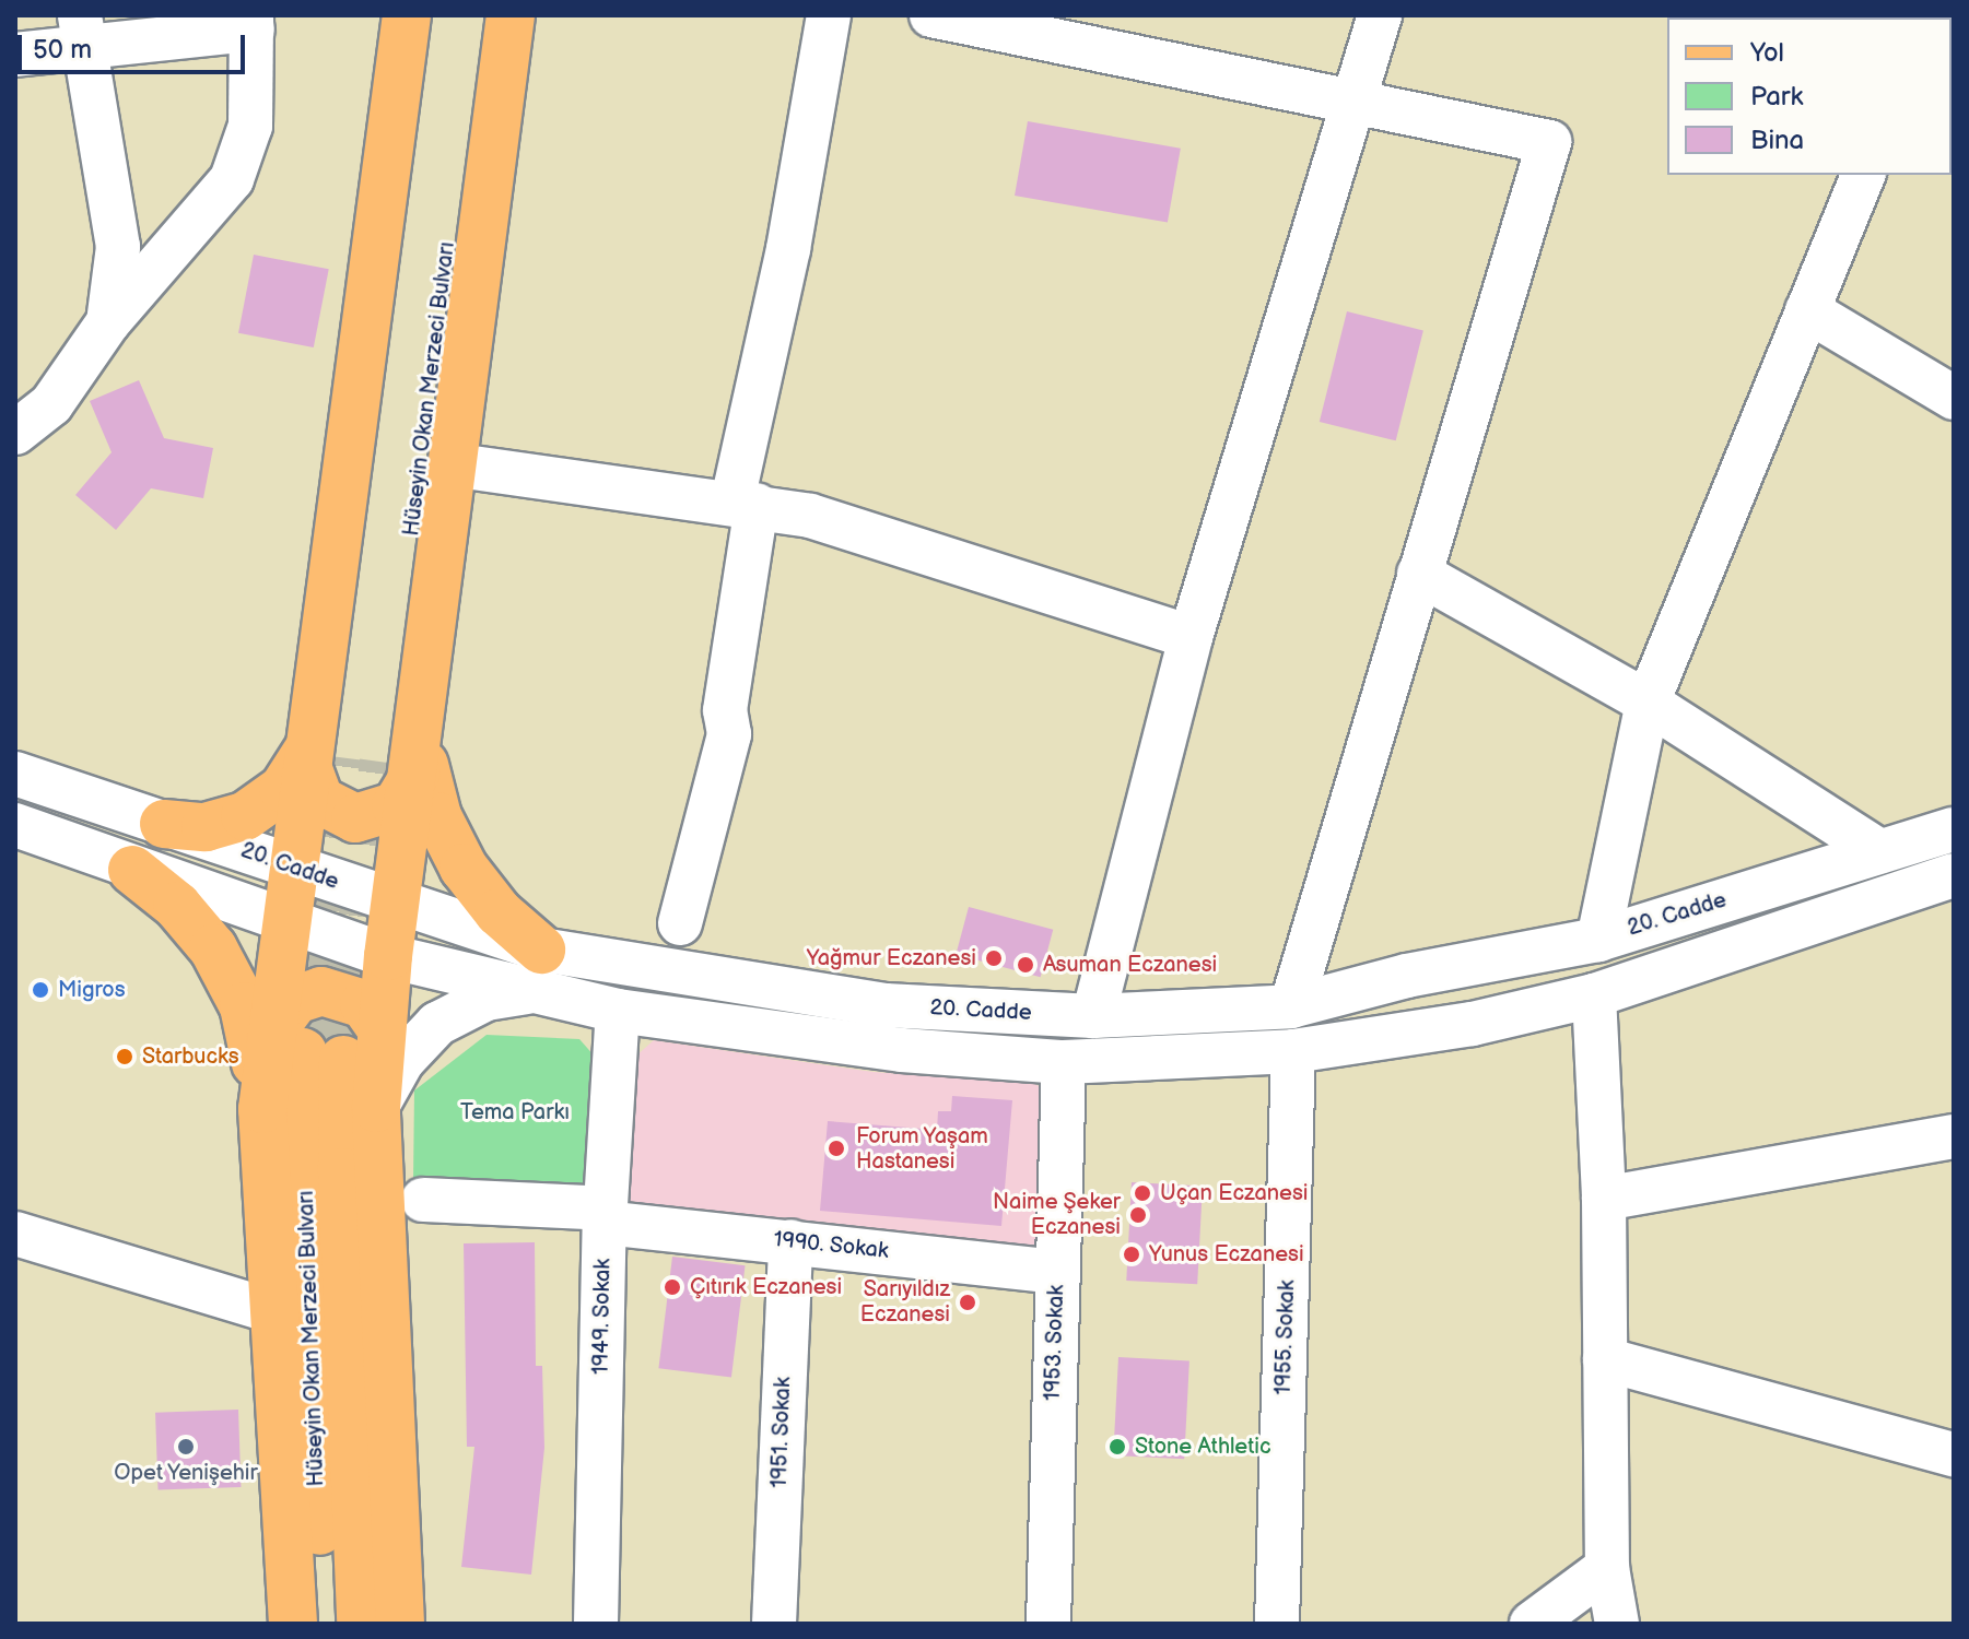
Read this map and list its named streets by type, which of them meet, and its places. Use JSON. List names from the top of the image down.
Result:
{
  "streets": {
    "main road": ["Hüseyin Okan Merzeci Bulvarı"],
    "street": [
      "20. Cadde",
      "1990. Sokak",
      "1949. Sokak",
      "1955. Sokak",
      "1953. Sokak",
      "1951. Sokak"
    ]
  },
  "crossings": [
    ["20. Cadde", "1949. Sokak"],
    ["20. Cadde", "1955. Sokak"],
    ["20. Cadde", "1953. Sokak"],
    ["1990. Sokak", "1949. Sokak"],
    ["1990. Sokak", "1953. Sokak"],
    ["1990. Sokak", "1951. Sokak"]
  ],
  "parks": ["Tema Parkı"],
  "places": [
    "Yağmur Eczanesi",
    "Asuman Eczanesi",
    "Migros",
    "Starbucks",
    "Forum Yaşam Hastanesi",
    "Uçan Eczanesi",
    "Naime Şeker Eczanesi",
    "Yunus Eczanesi",
    "Çıtırık Eczanesi",
    "Sarıyıldız Eczanesi",
    "Opet Yenişehir",
    "Stone Athletic"
  ],
  "legend": ["Yol", "Park", "Bina"],
  "scale_bar": "50 m"
}
